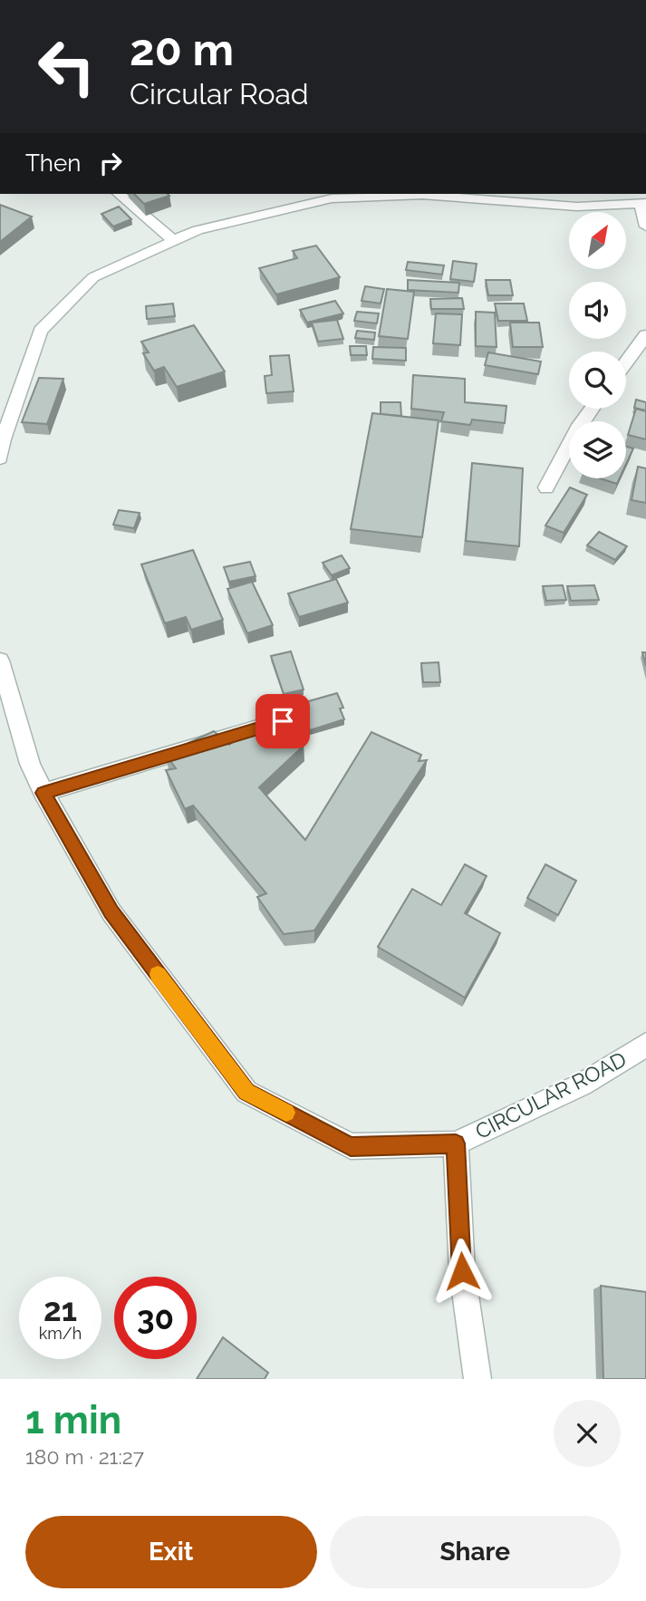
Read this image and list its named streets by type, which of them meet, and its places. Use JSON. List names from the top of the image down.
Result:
{
  "streets": {
    "street": ["CIRCULAR ROAD"]
  },
  "north": "top right",
  "page": {
    "turn": ["20 m", "Circular Road"],
    "then": "Then",
    "speed": "21 km/h",
    "limit": "30",
    "heading": ["1 min", "180 m · 21:27"],
    "buttons": ["Exit", "Share"]
  }
}
